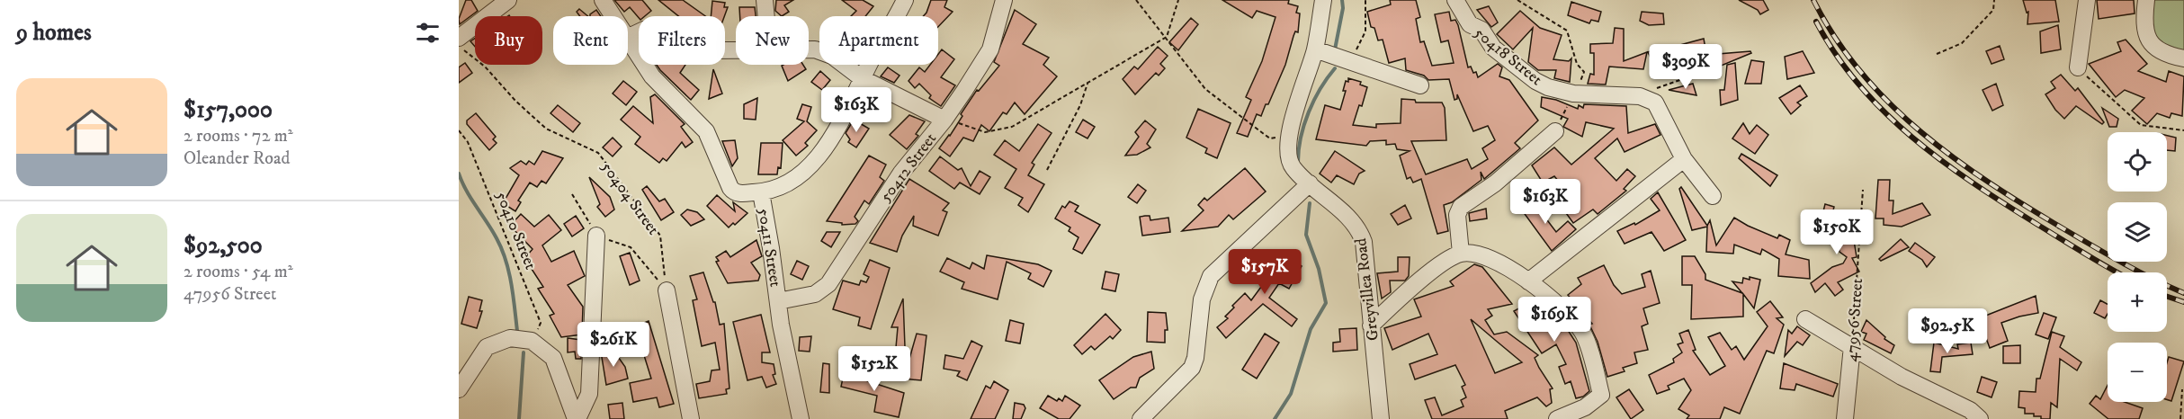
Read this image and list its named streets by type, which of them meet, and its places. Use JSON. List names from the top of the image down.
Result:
{
  "streets": {
    "street": [
      "50418 Street",
      "50412 Street",
      "50411 Street",
      "Greyvillea Road",
      "47956 Street"
    ],
    "path": ["50404 Street", "50410 Street"]
  },
  "crossings": [
    ["50412 Street", "50411 Street"]
  ],
  "page": {
    "heading": "9 homes",
    "chip": [
      "Buy",
      "Rent",
      "Filters",
      "New",
      "Apartment"
    ],
    "price": [
      "$309K",
      "$163K",
      "$163K",
      "$150K",
      "$157K",
      "$169K",
      "$92.5K",
      "$261K",
      "$152K"
    ],
    "list": [
      {
        "name": "$157,000",
        "note": "2 rooms · 72 m² · Oleander Road"
      },
      {
        "name": "$92,500",
        "note": "2 rooms · 54 m² · 47956 Street"
      }
    ],
    "map_buttons": ["+", "−"]
  }
}
